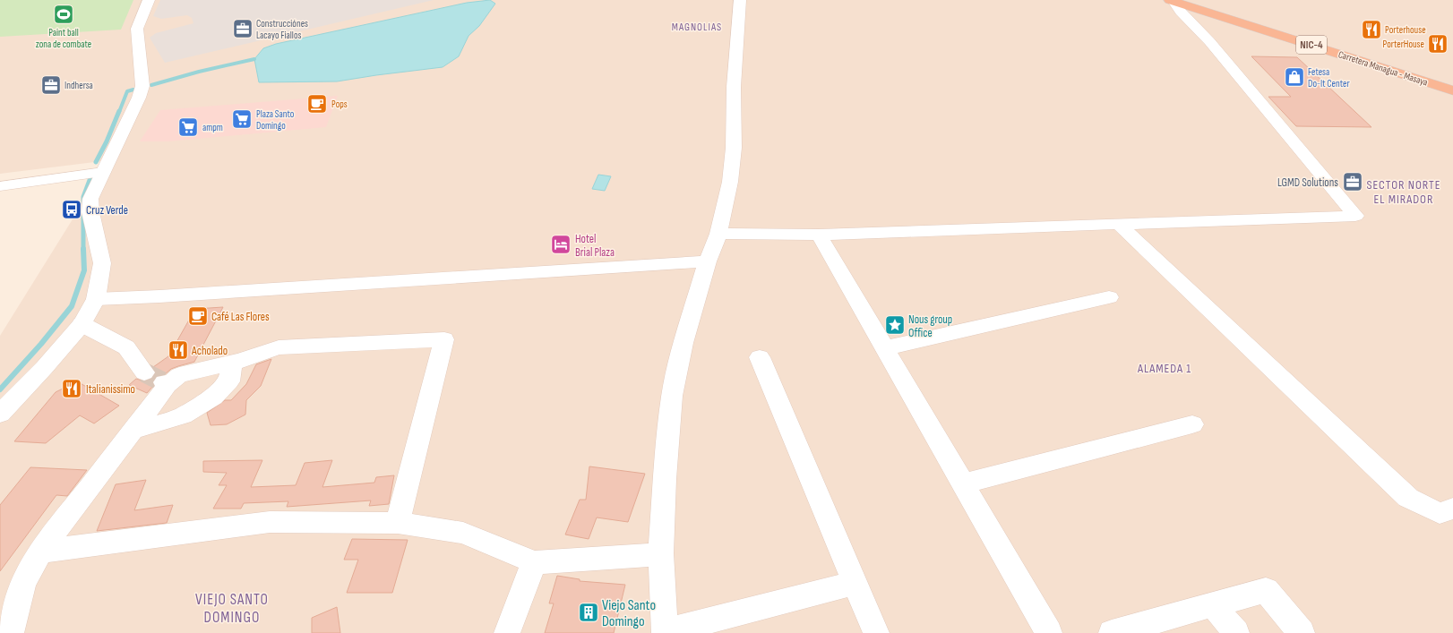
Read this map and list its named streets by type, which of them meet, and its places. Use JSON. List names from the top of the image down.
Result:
{
  "streets": {
    "highway": ["NIC-4", "Carretera Managua - Masaya"]
  },
  "districts": [
    "MAGNOLIAS",
    "SECTOR NORTE EL MIRADOR",
    "ALAMEDA 1",
    "VIEJO SANTO DOMINGO"
  ],
  "places": {
    "sports": ["Paint ball zona de combate"],
    "office": ["Construcciónes Lacayo Fiallos", "Indhersa", "LGMD Solutions"],
    "restaurant": [
      "Porterhouse",
      "PorterHouse",
      "Acholado",
      "Italianissimo"
    ],
    "shop": ["Fetesa Do-It Center"],
    "cafe": ["Pops", "Café Las Flores"],
    "supermarket": ["Plaza Santo Domingo", "ampm"],
    "bus stop": ["Cruz Verde"],
    "hotel": ["Hotel Brial Plaza"],
    "place": ["Nous group Office"],
    "building": ["Viejo Santo Domingo"]
  }
}
